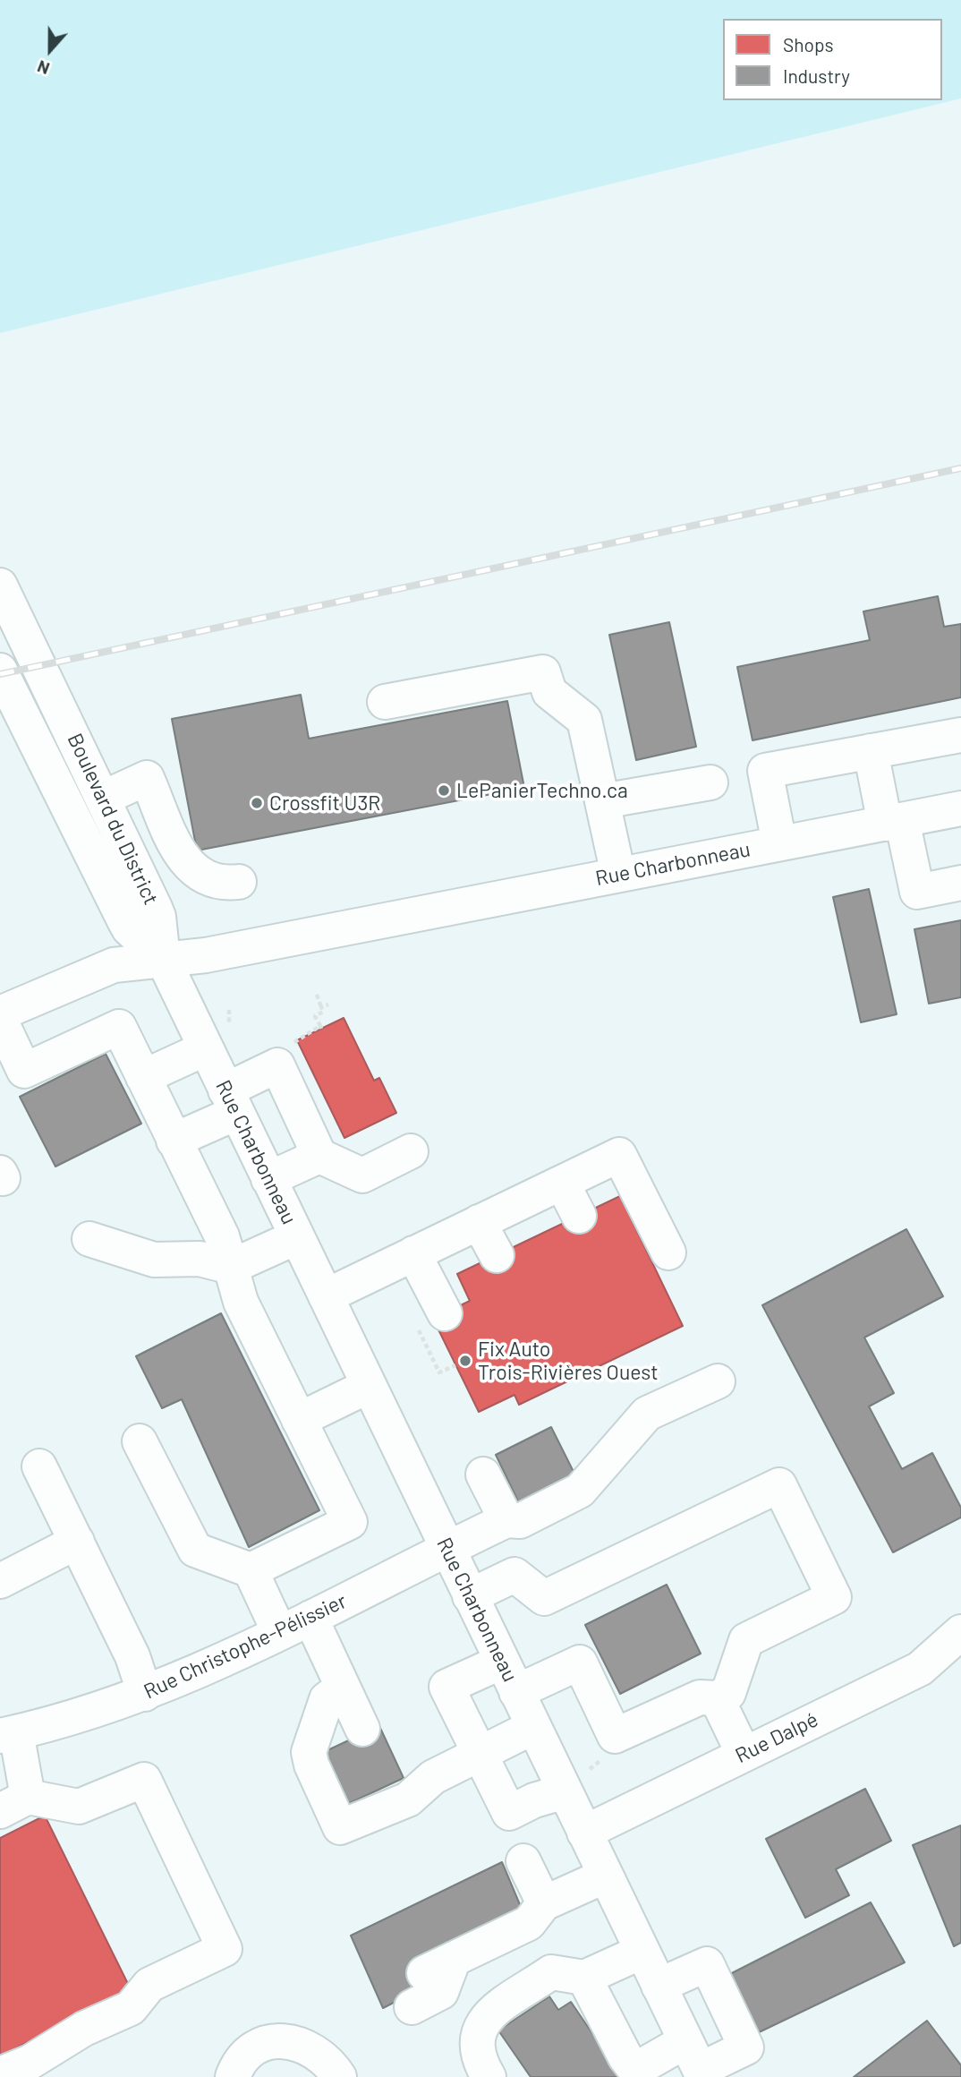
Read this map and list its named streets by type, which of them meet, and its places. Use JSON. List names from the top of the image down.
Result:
{
  "streets": {
    "street": [
      "Boulevard du District",
      "Rue Charbonneau",
      "Rue Christophe-Pélissier",
      "Rue Dalpé"
    ]
  },
  "crossings": [
    ["Boulevard du District", "Rue Charbonneau"],
    ["Rue Charbonneau", "Rue Christophe-Pélissier"],
    ["Rue Charbonneau", "Rue Dalpé"]
  ],
  "places": ["LePanierTechno.ca", "Crossfit U3R", "Fix Auto Trois-Rivières Ouest"],
  "legend": ["Shops", "Industry"],
  "north": "bottom"
}
